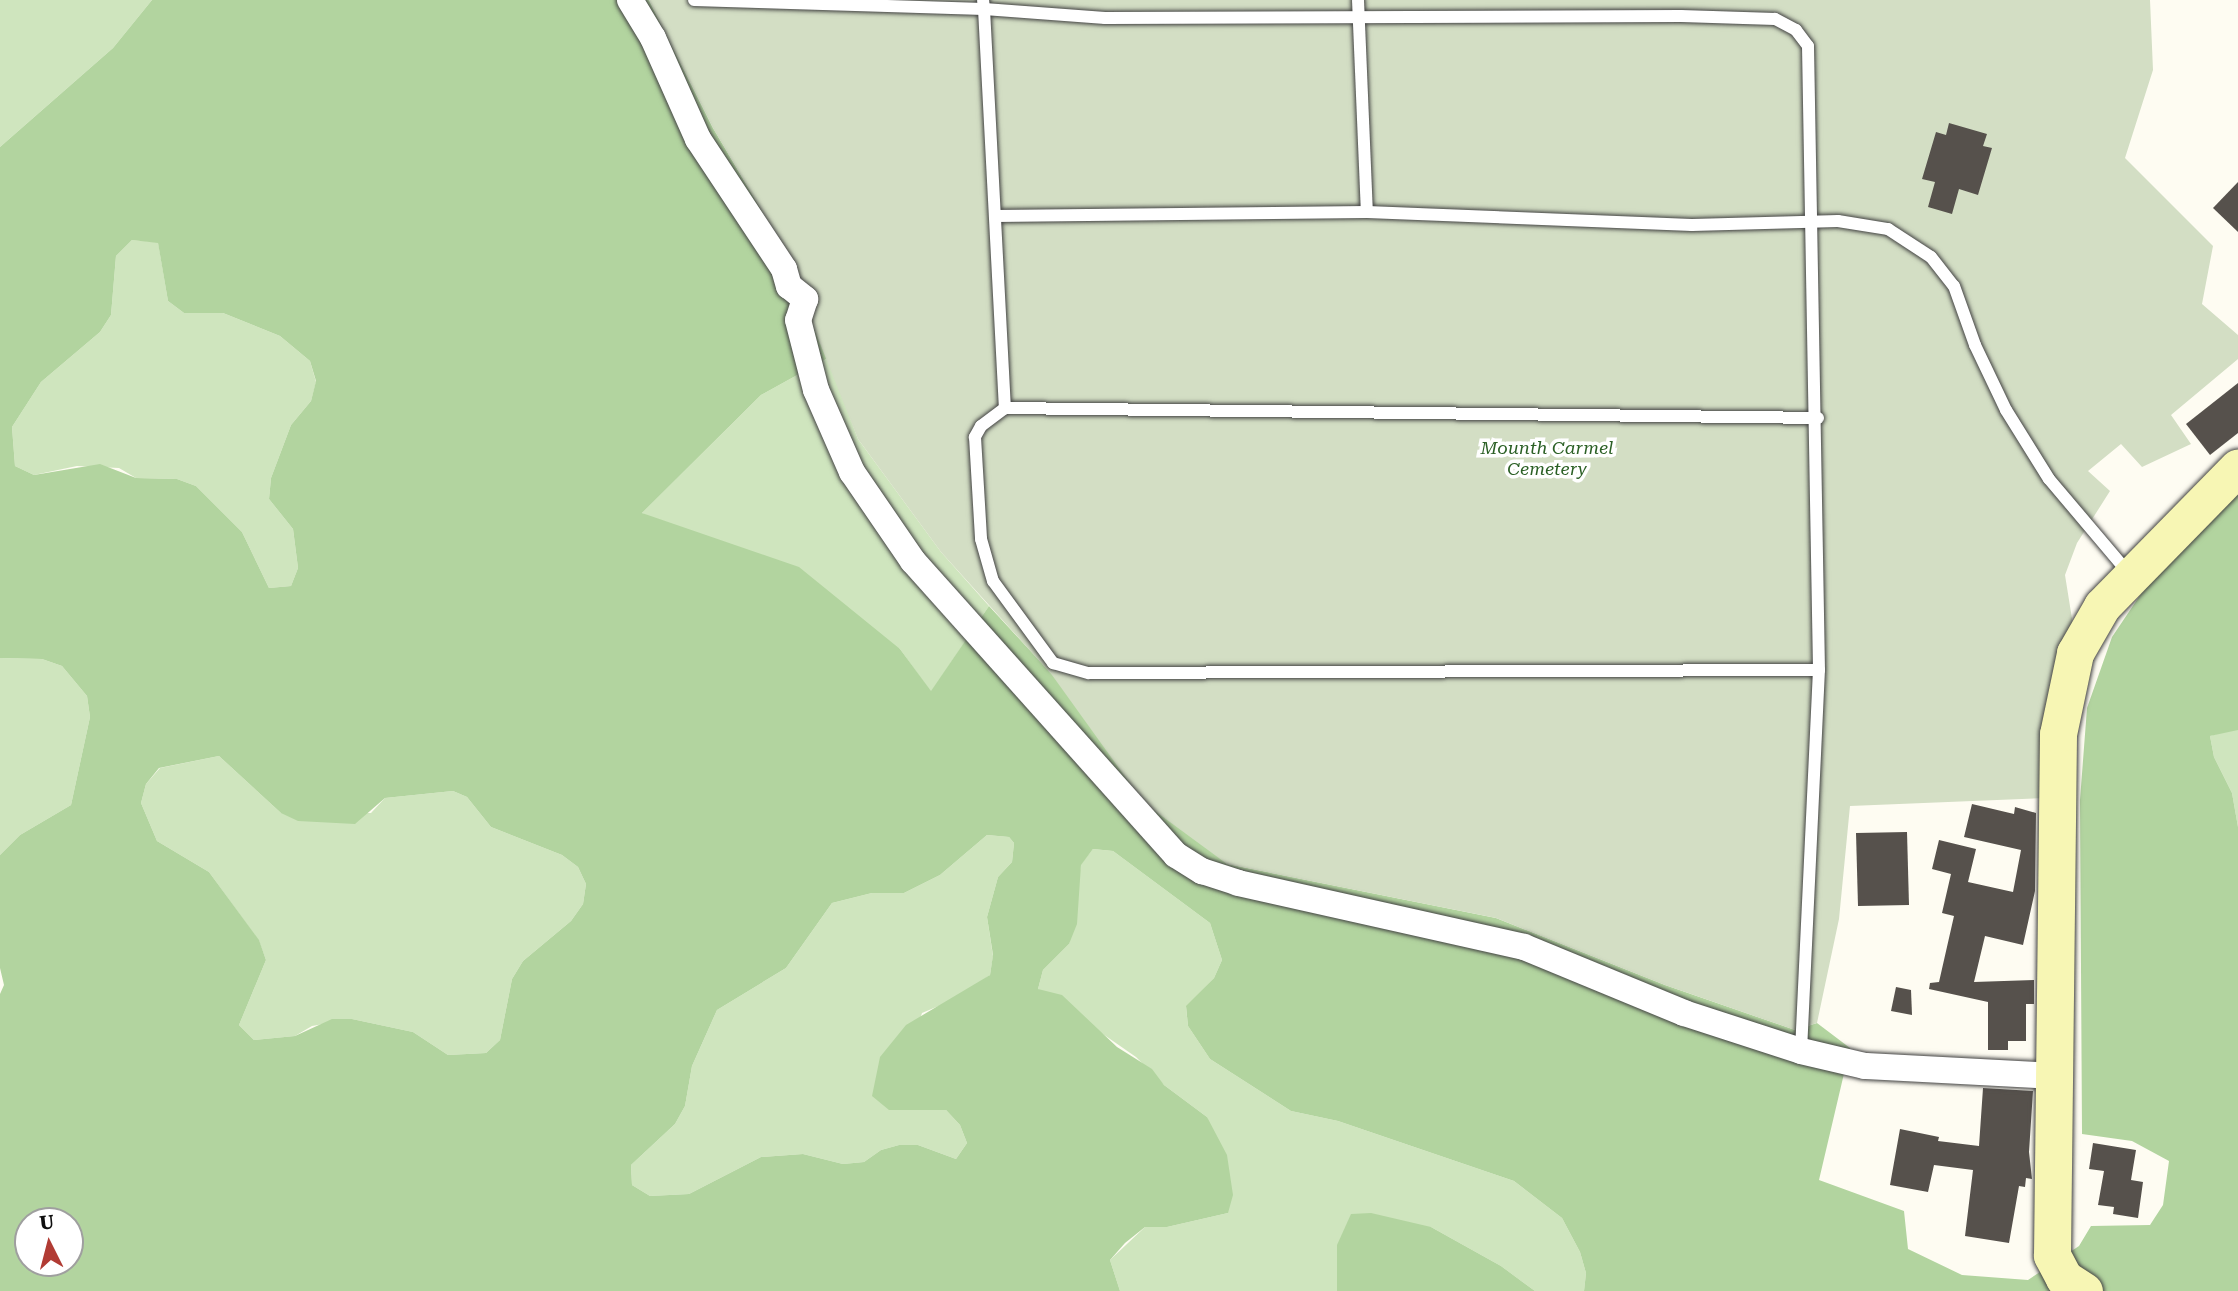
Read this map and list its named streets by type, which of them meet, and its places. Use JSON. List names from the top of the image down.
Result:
{
  "parks": ["Mounth Carmel Cemetery"],
  "north": "top"
}
